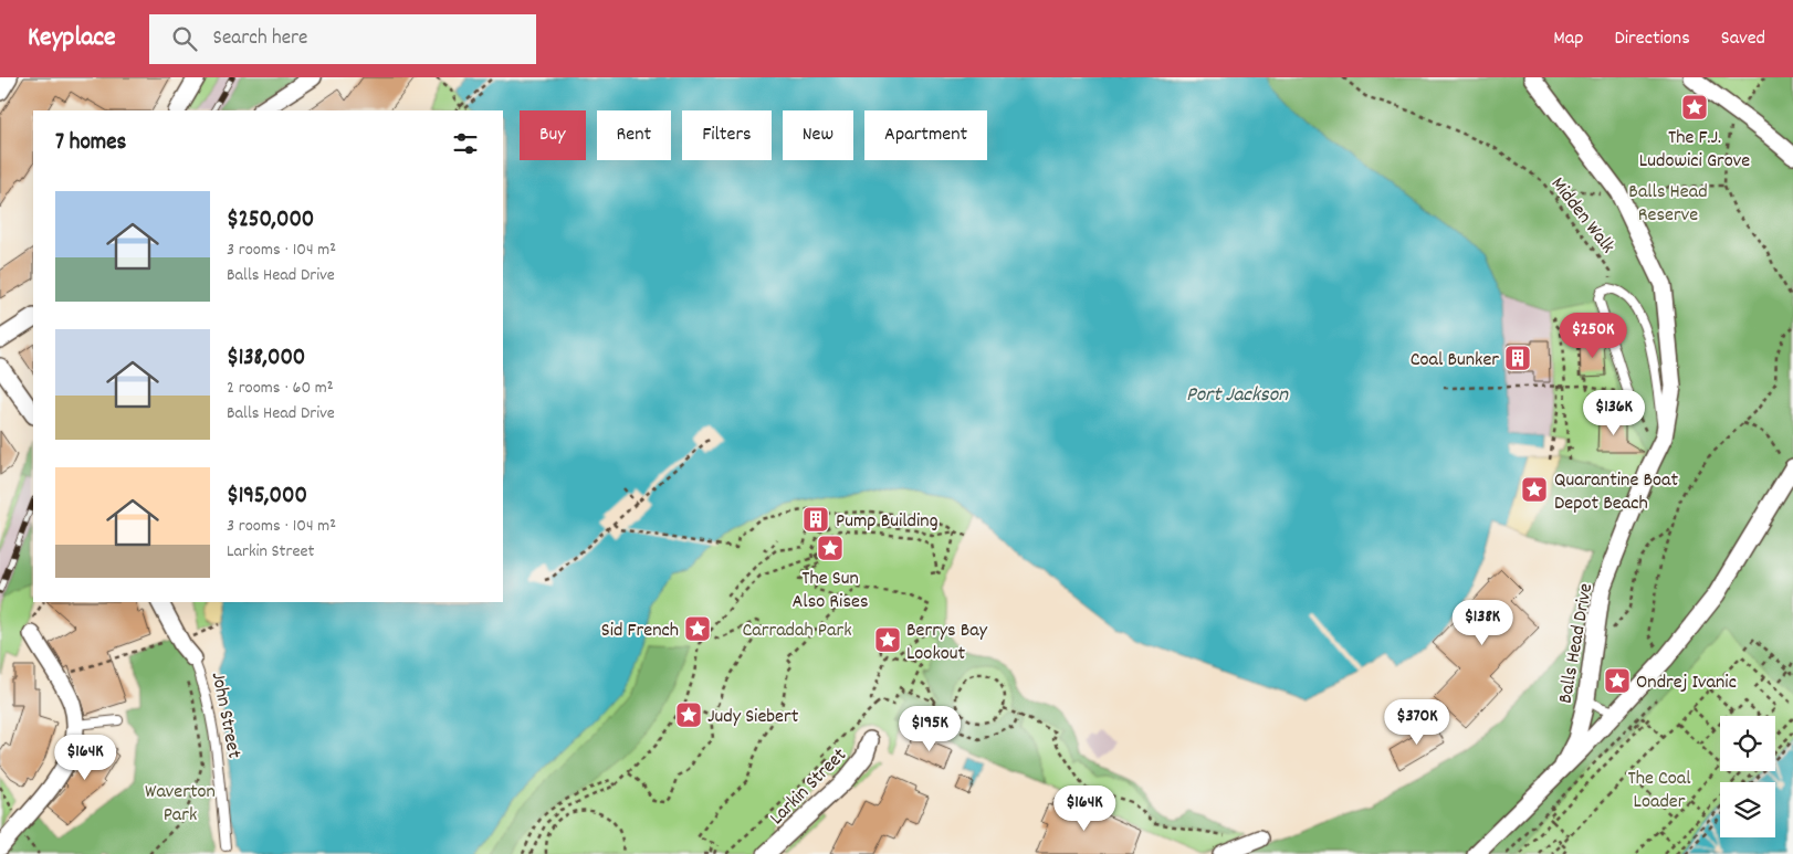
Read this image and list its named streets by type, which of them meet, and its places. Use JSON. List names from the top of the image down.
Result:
{
  "streets": {
    "street": ["Balls Head Drive", "John Street", "Larkin Street"],
    "path": ["Midden Walk"]
  },
  "water": ["Port Jackson"],
  "parks": [
    "Balls Head Reserve",
    "Carradah Park",
    "The Coal Loader",
    "Waverton Park"
  ],
  "places": {
    "place": [
      "The F.J. Ludowici Grove",
      "Quarantine Boat Depot Beach",
      "The Sun Also Rises",
      "Sid French",
      "Berrys Bay Lookout",
      "Ondrej Ivanic",
      "Judy Siebert"
    ],
    "building": ["Coal Bunker", "Pump Building"]
  },
  "page": {
    "header": "Keyplace",
    "search": "Search here",
    "nav": ["Map", "Directions", "Saved"],
    "chip": [
      "Buy",
      "Rent",
      "Filters",
      "New",
      "Apartment"
    ],
    "heading": "7 homes",
    "list": [
      {
        "name": "$250,000",
        "note": "3 rooms · 104 m² · Balls Head Drive"
      },
      {
        "name": "$138,000",
        "note": "2 rooms · 60 m² · Balls Head Drive"
      },
      {
        "name": "$195,000",
        "note": "3 rooms · 104 m² · Larkin Street"
      }
    ],
    "price": [
      "$250K",
      "$136K",
      "$138K",
      "$370K",
      "$195K",
      "$164K",
      "$164K"
    ]
  }
}
